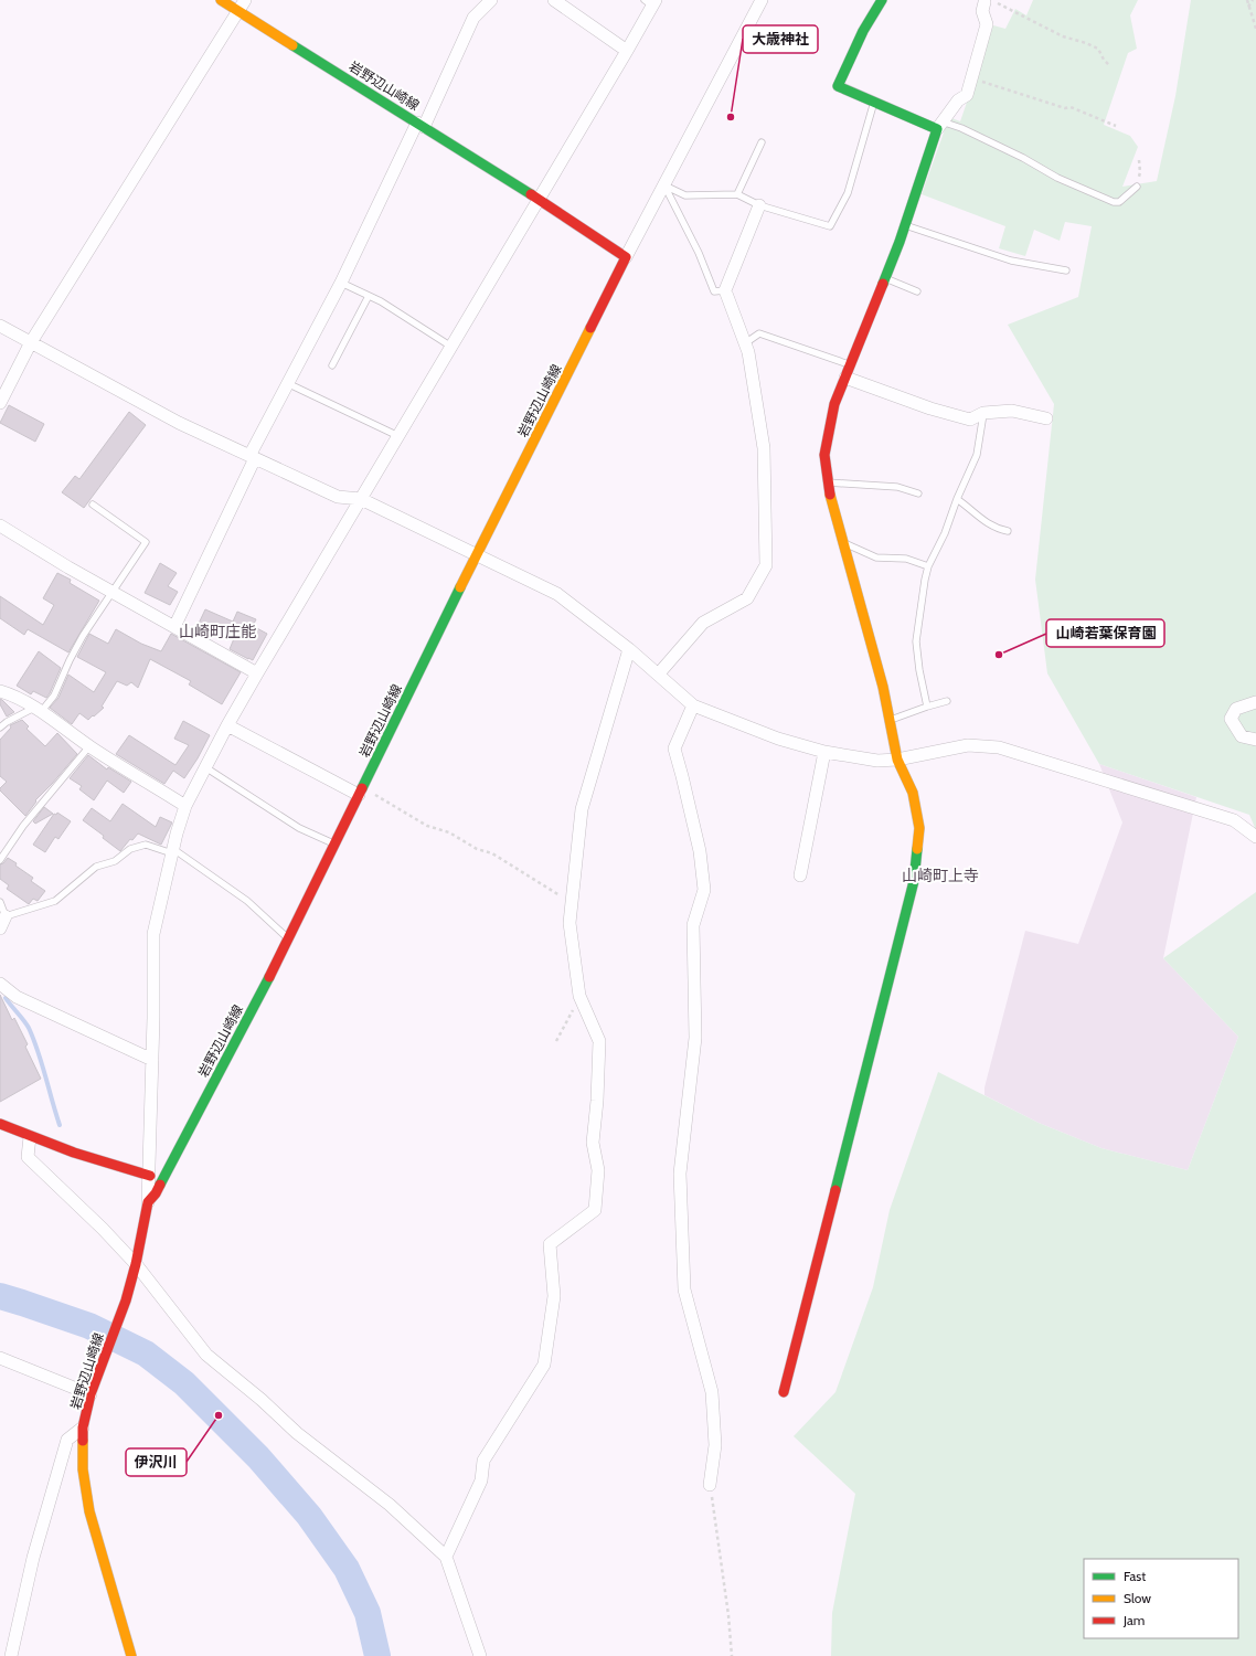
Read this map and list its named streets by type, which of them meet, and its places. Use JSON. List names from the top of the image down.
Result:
{
  "streets": {
    "main road": ["岩野辺山崎線"]
  },
  "districts": ["山崎町庄能", "山崎町上寺"],
  "places": ["大歳神社", "山崎若葉保育園", "伊沢川"],
  "legend": ["Fast", "Slow", "Jam"]
}
